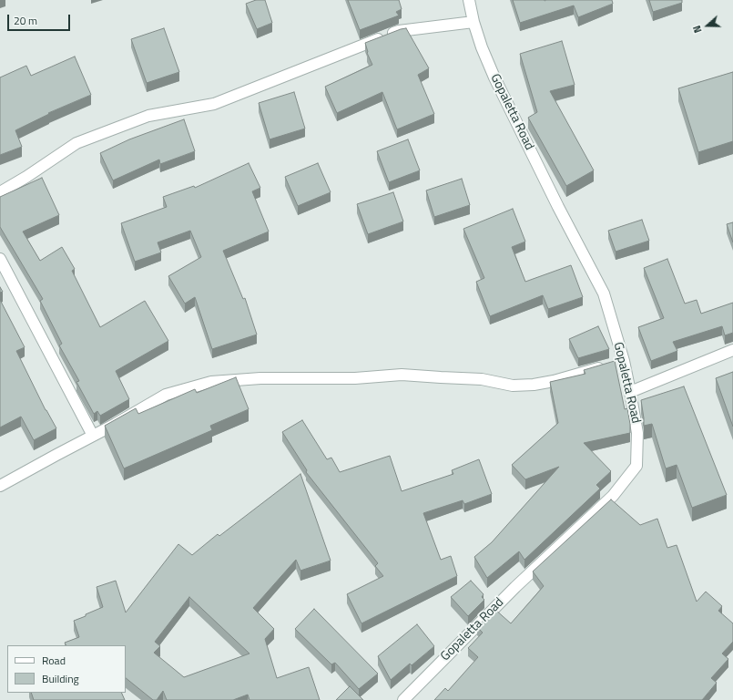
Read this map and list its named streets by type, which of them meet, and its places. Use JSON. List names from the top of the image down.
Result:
{
  "streets": {
    "street": ["Gopaletta Road"]
  },
  "legend": ["Road", "Building"],
  "scale_bar": "20 m",
  "north": "left"
}
